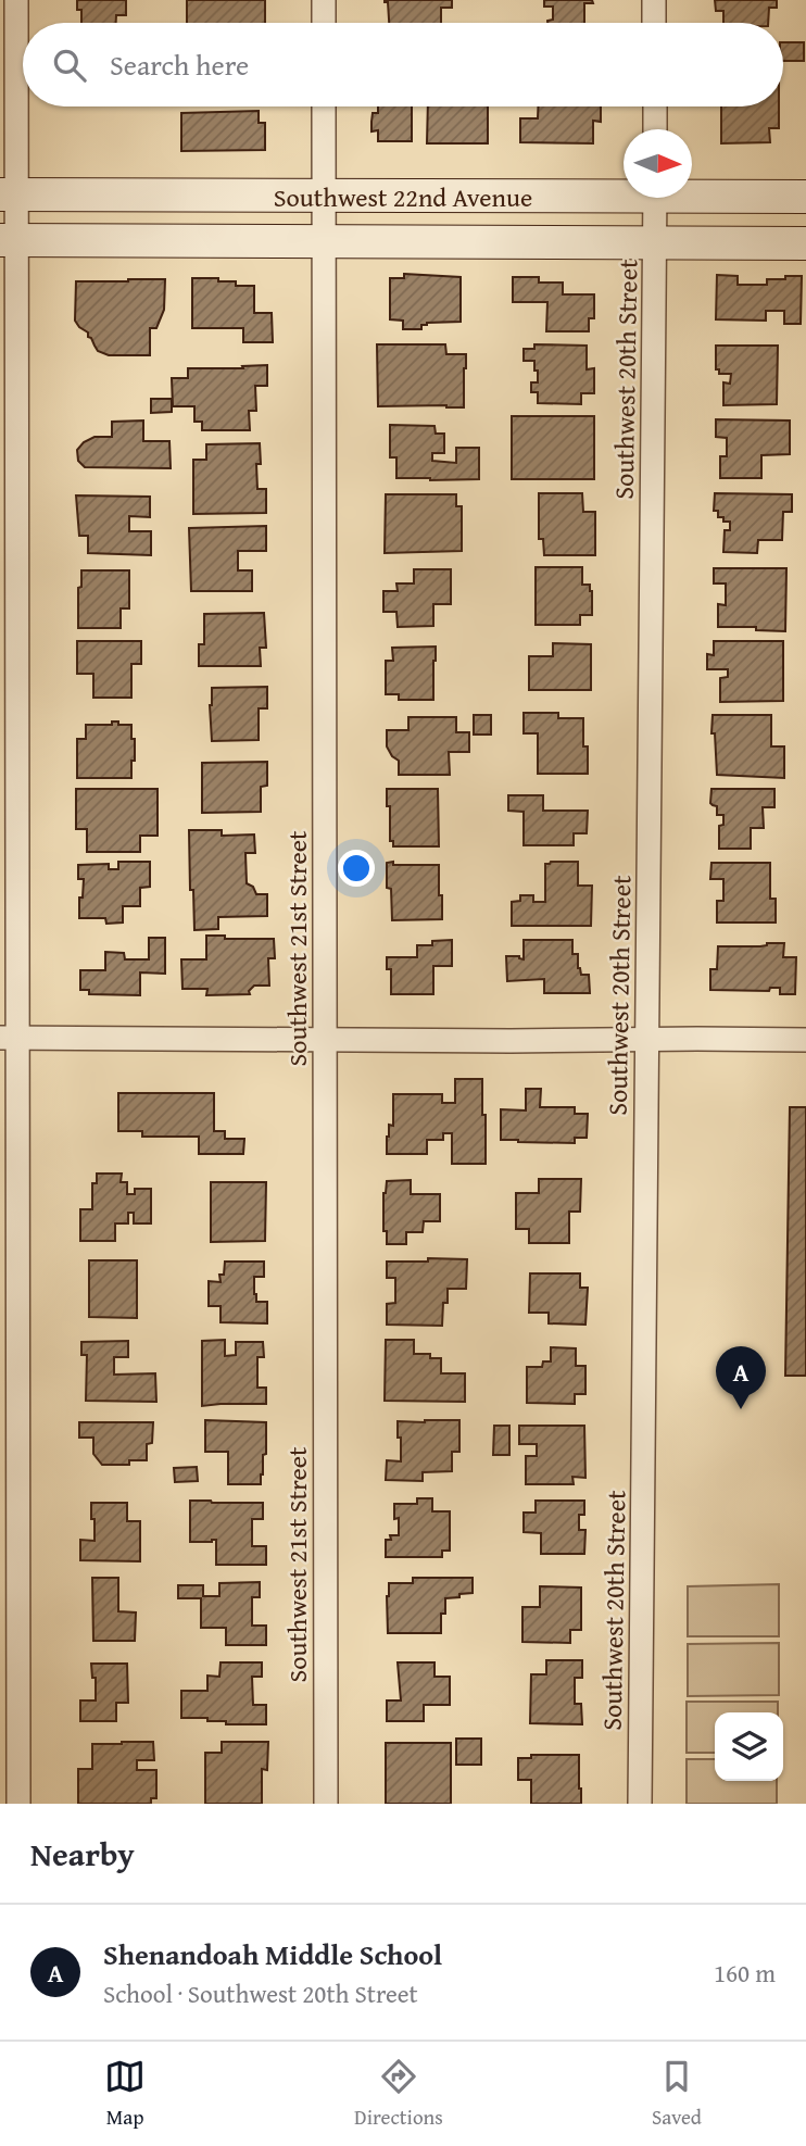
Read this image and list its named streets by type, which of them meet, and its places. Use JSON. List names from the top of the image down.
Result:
{
  "streets": {
    "main road": ["Southwest 22nd Avenue"],
    "street": ["Southwest 20th Street", "Southwest 21st Street"]
  },
  "crossings": [
    ["Southwest 22nd Avenue", "Southwest 20th Street"],
    ["Southwest 22nd Avenue", "Southwest 21st Street"]
  ],
  "north": "right",
  "page": {
    "search": "Search here",
    "pins": "A",
    "heading": "Nearby",
    "list": [
      {
        "mark": "A",
        "name": "Shenandoah Middle School",
        "note": "School · Southwest 20th Street",
        "value": "160 m"
      }
    ],
    "nav": ["Map", "Directions", "Saved"]
  }
}
